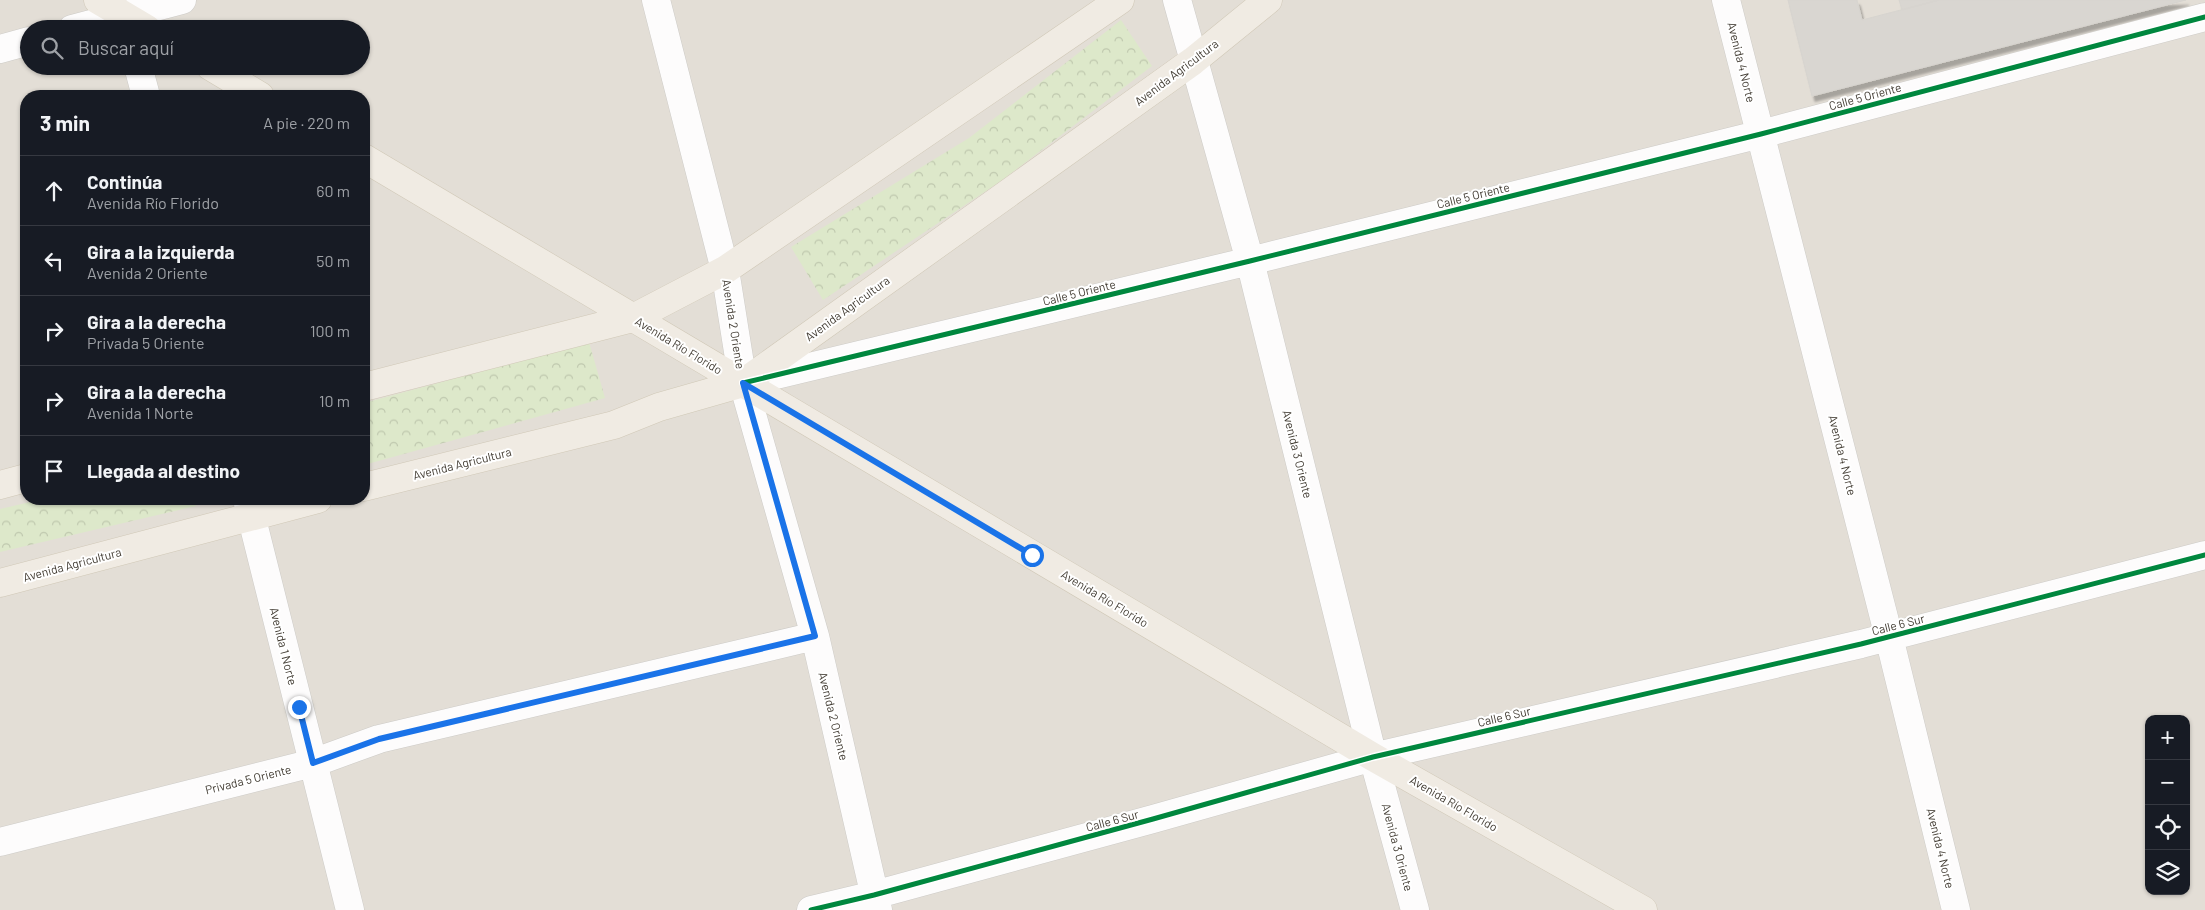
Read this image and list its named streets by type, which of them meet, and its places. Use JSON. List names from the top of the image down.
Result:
{
  "streets": {
    "main road": ["Avenida Agricultura", "Avenida Río Florido"],
    "street": [
      "Avenida 4 Norte",
      "Calle 5 Oriente",
      "Avenida 2 Oriente",
      "Avenida 3 Oriente",
      "Calle 6 Sur",
      "Avenida 1 Norte",
      "Privada 5 Oriente"
    ]
  },
  "crossings": [
    ["Avenida 4 Norte", "Calle 5 Oriente"],
    ["Avenida 4 Norte", "Calle 6 Sur"],
    ["Avenida Agricultura", "Calle 5 Oriente"],
    ["Avenida Agricultura", "Avenida 2 Oriente"],
    ["Avenida Agricultura", "Avenida Río Florido"],
    ["Avenida Agricultura", "Avenida 3 Oriente"],
    ["Avenida Agricultura", "Avenida 1 Norte"],
    ["Calle 5 Oriente", "Avenida 2 Oriente"],
    ["Calle 5 Oriente", "Avenida Río Florido"],
    ["Calle 5 Oriente", "Avenida 3 Oriente"],
    ["Avenida 2 Oriente", "Avenida Río Florido"],
    ["Avenida 2 Oriente", "Calle 6 Sur"],
    ["Avenida 2 Oriente", "Privada 5 Oriente"],
    ["Avenida Río Florido", "Avenida 3 Oriente"],
    ["Avenida Río Florido", "Calle 6 Sur"],
    ["Avenida 3 Oriente", "Calle 6 Sur"],
    ["Avenida 1 Norte", "Privada 5 Oriente"]
  ],
  "page": {
    "search": "Buscar aquí",
    "heading": ["3 min", "A pie · 220 m"],
    "list": [
      ["Continúa", "Avenida Río Florido", "60 m"],
      ["Gira a la izquierda", "Avenida 2 Oriente", "50 m"],
      ["Gira a la derecha", "Privada 5 Oriente", "100 m"],
      ["Gira a la derecha", "Avenida 1 Norte", "10 m"],
      "Llegada al destino"
    ],
    "map_buttons": ["+", "−"]
  }
}
